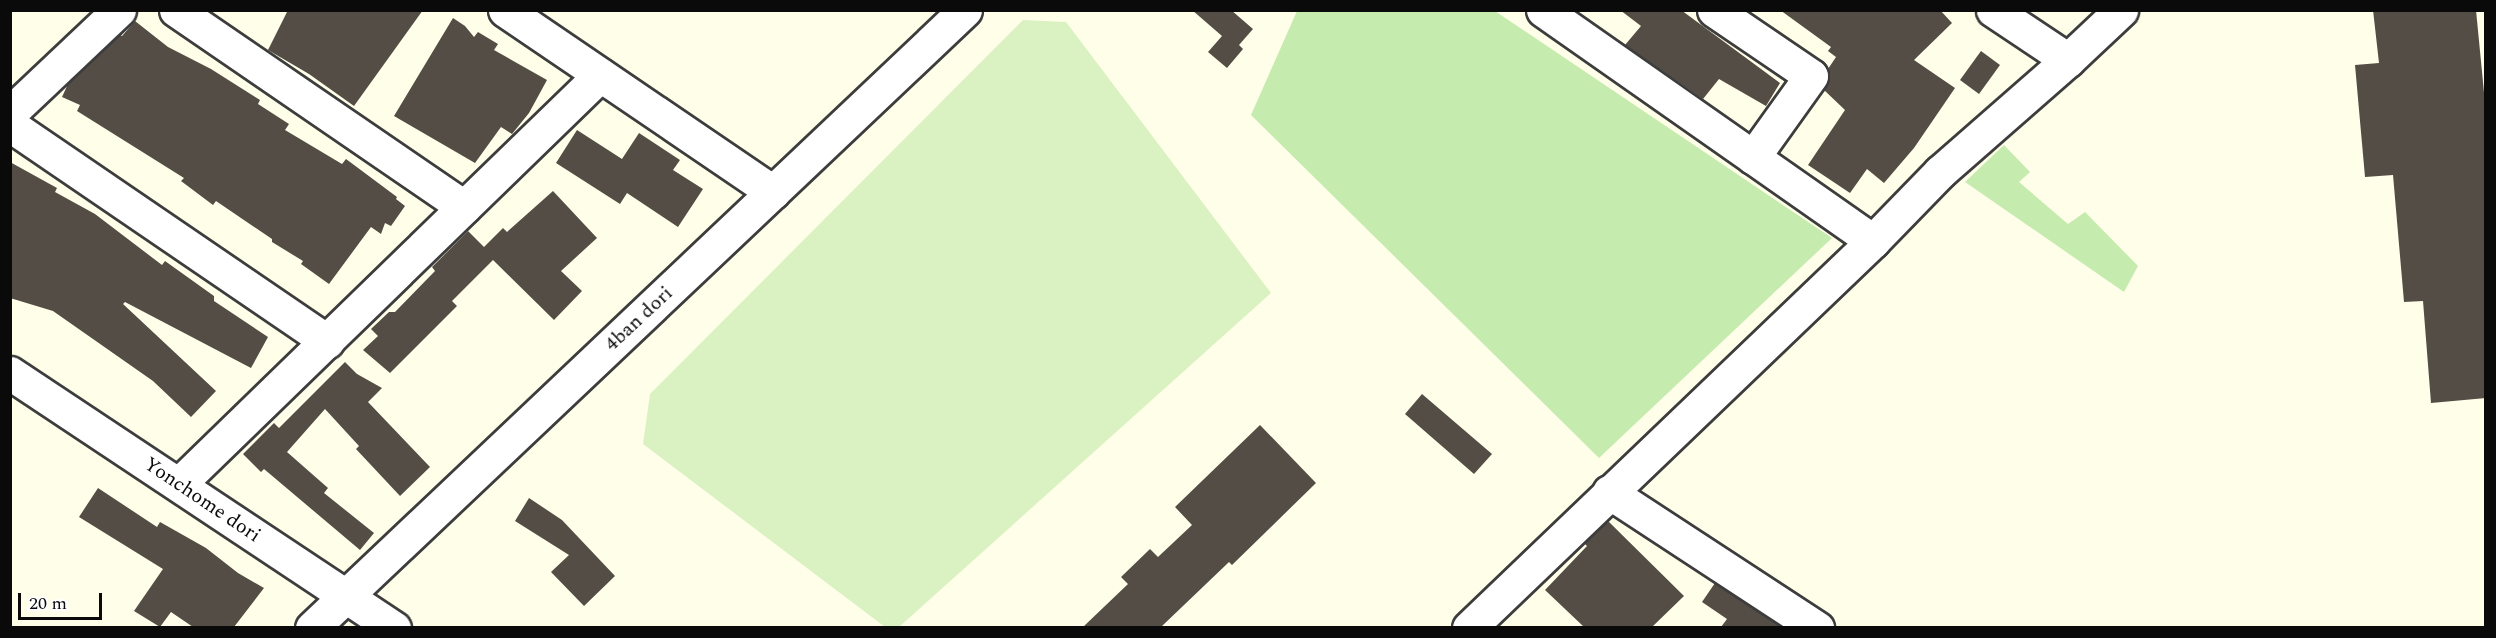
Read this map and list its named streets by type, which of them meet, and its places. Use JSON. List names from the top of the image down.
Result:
{
  "streets": {
    "street": ["4ban dori", "Yonchome dori"]
  },
  "crossings": [
    ["4ban dori", "Yonchome dori"]
  ],
  "scale_bar": "20 m"
}
